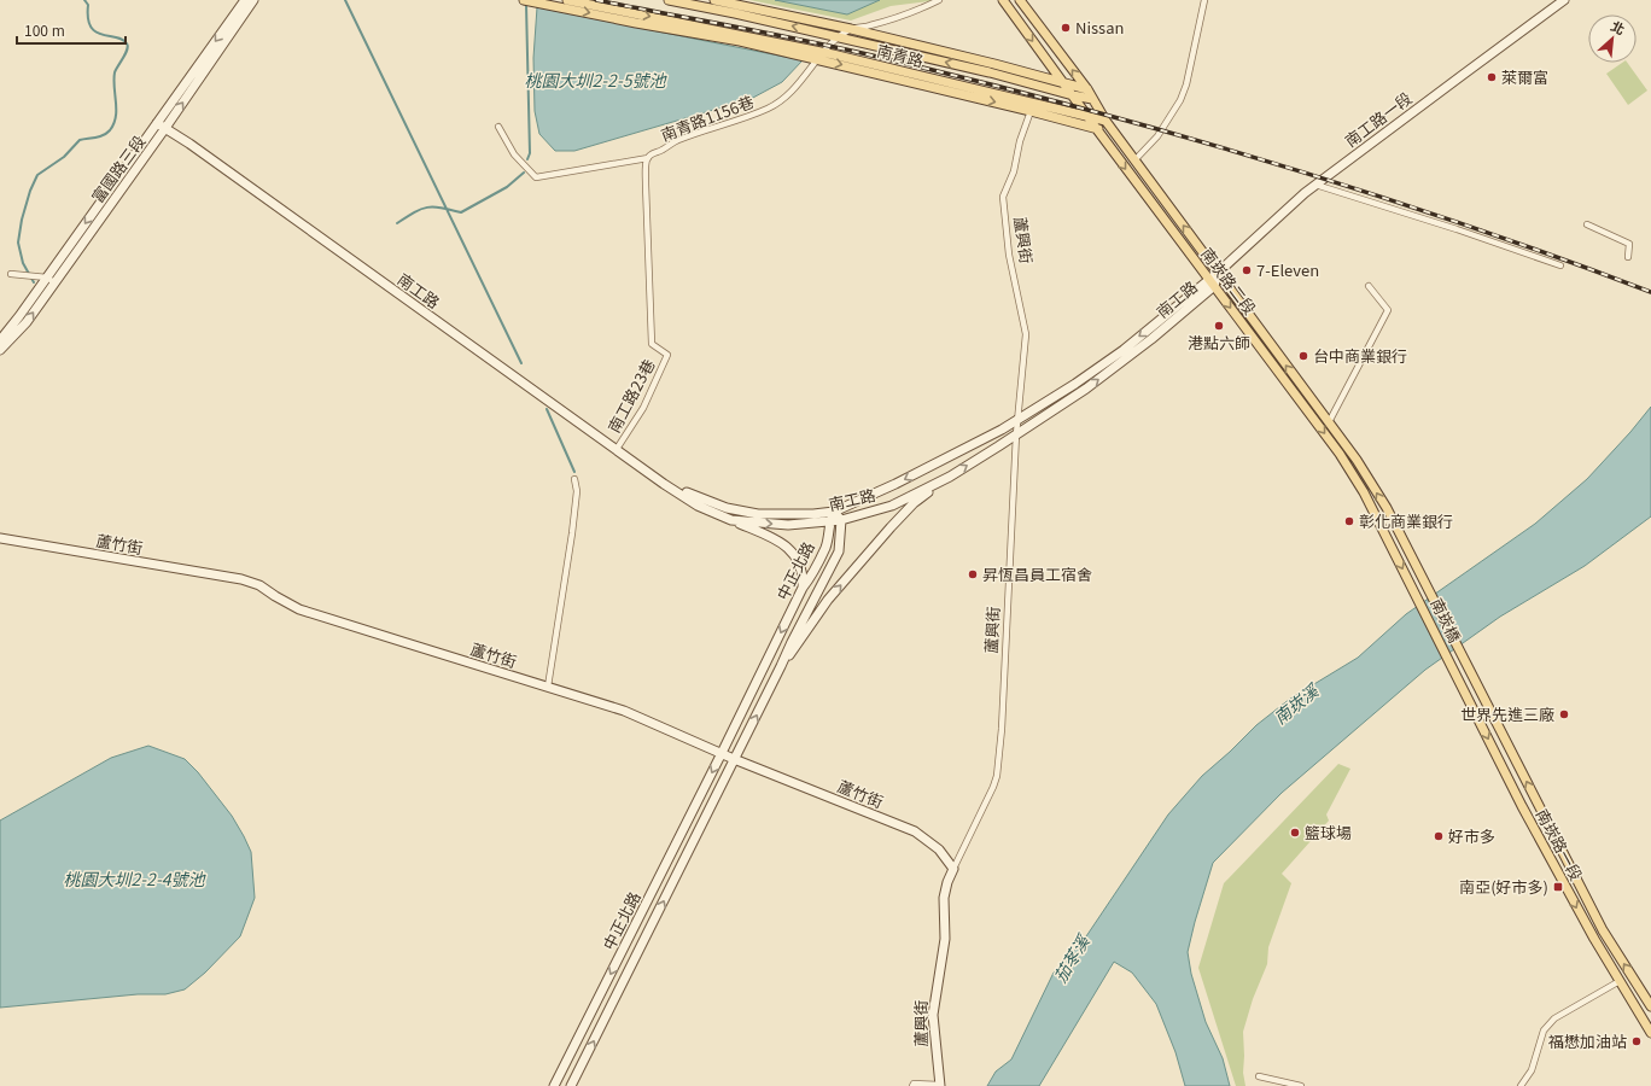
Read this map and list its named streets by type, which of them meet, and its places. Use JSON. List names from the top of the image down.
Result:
{
  "streets": {
    "main road": [
      "南青路",
      "南崁路二段",
      "南崁橋",
      "南崁路一段"
    ],
    "street": [
      "南青路1156巷",
      "南工路一段",
      "富國路三段",
      "蘆興街",
      "南工路",
      "南工路23巷",
      "蘆竹街",
      "中正北路"
    ]
  },
  "crossings": [
    ["南青路", "南青路1156巷"],
    ["南青路", "南崁路二段"],
    ["南青路1156巷", "南工路23巷"],
    ["南工路一段", "南崁路二段"],
    ["南工路一段", "南工路"],
    ["富國路三段", "南工路"],
    ["蘆興街", "南工路"],
    ["蘆興街", "蘆竹街"],
    ["南崁路二段", "南工路"],
    ["南崁路二段", "南崁橋"],
    ["南工路", "南工路23巷"],
    ["南工路", "中正北路"],
    ["蘆竹街", "中正北路"],
    ["南崁橋", "南崁路一段"]
  ],
  "water": [
    "桃園大圳2-2-5號池",
    "南崁溪",
    "桃園大圳2-2-4號池",
    "茄苳溪"
  ],
  "places": {
    "other": [
      "Nissan",
      "萊爾富",
      "7-Eleven",
      "港點六師",
      "台中商業銀行",
      "彰化商業銀行",
      "昇恆昌員工宿舍",
      "世界先進三廠",
      "籃球場",
      "好市多",
      "福懋加油站"
    ],
    "transit": ["南亞(好市多)"]
  },
  "scale_bar": "100 m",
  "north": "top right"
}
